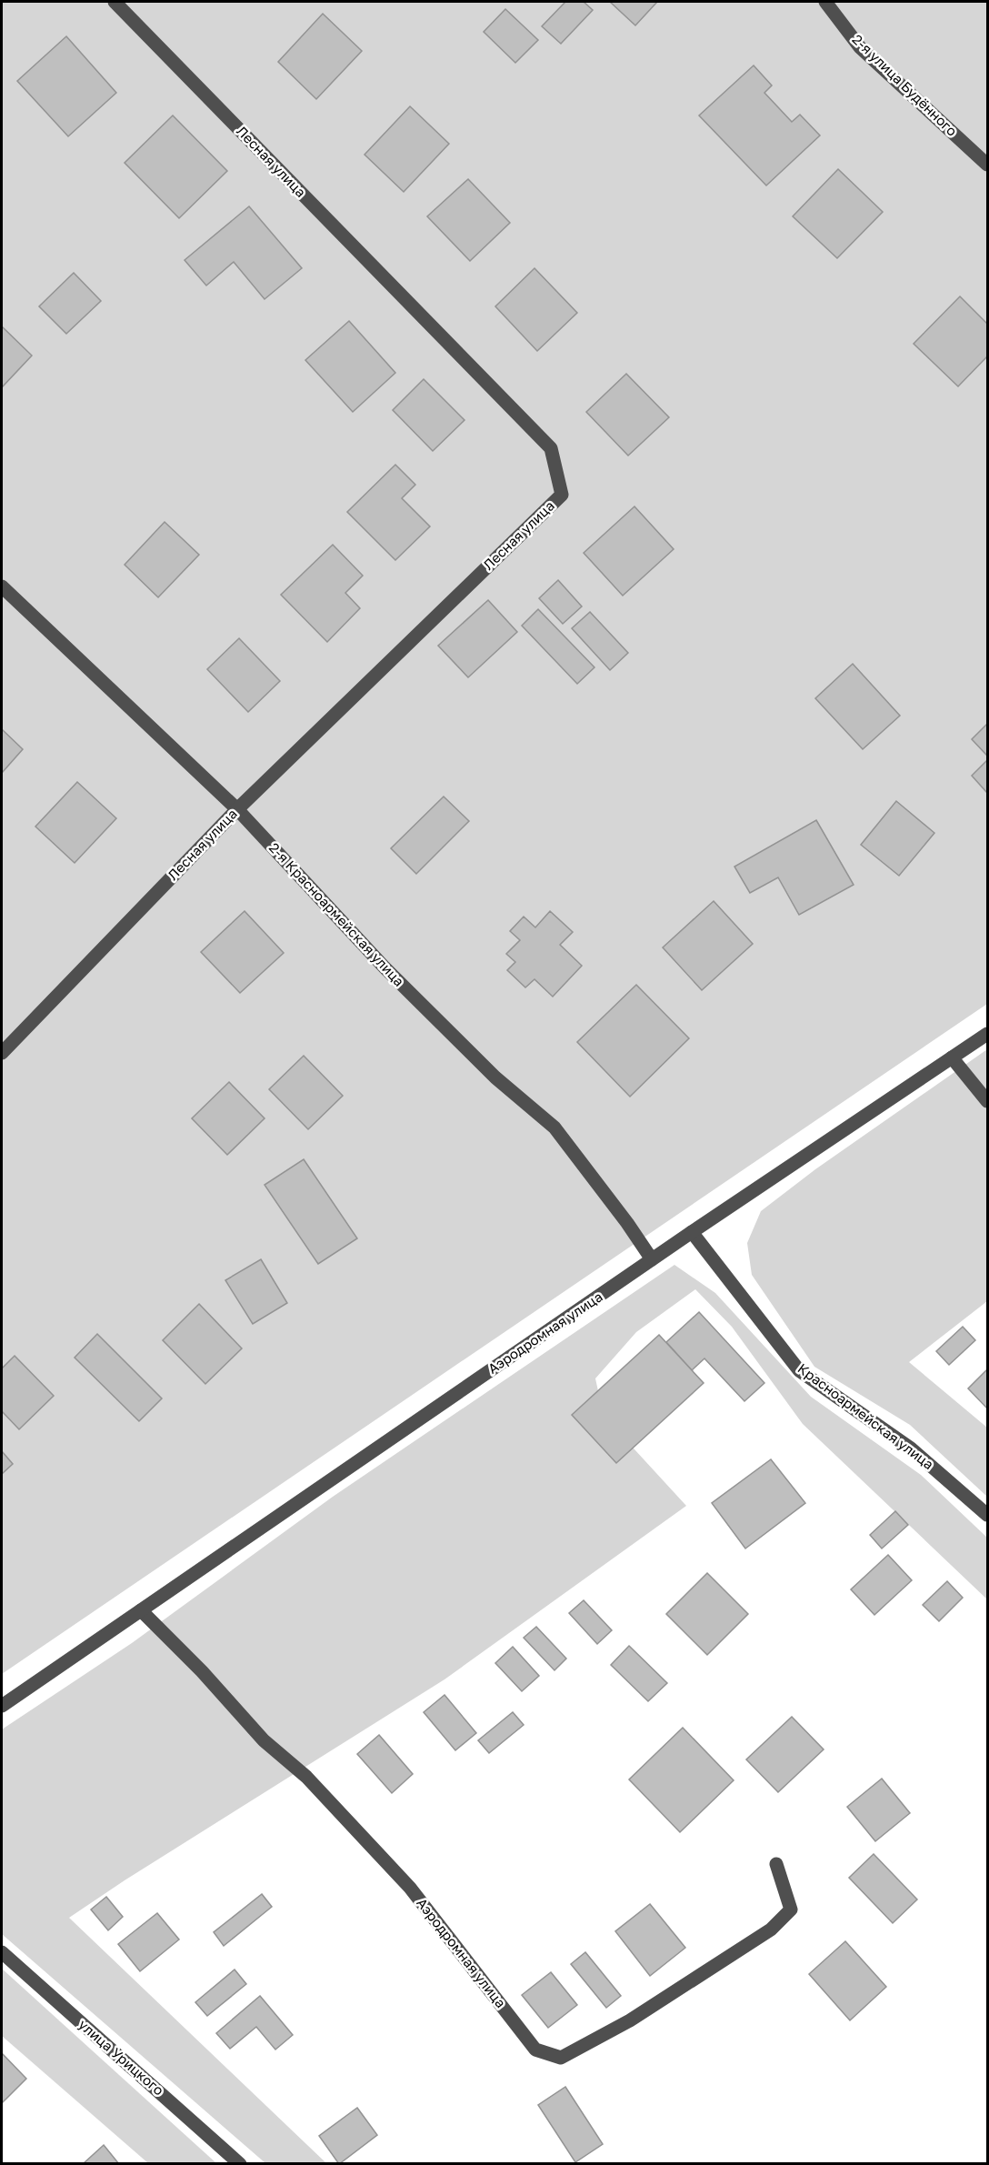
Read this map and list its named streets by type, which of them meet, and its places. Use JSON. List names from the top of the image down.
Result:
{
  "streets": {
    "street": [
      "2-я улица Будённого",
      "Лесная улица",
      "2-я Красноармейская улица",
      "Аэродромная улица",
      "Красноармейская улица",
      "улица Урицкого"
    ]
  },
  "crossings": [
    ["Лесная улица", "2-я Красноармейская улица"],
    ["2-я Красноармейская улица", "Аэродромная улица"],
    ["Аэродромная улица", "Красноармейская улица"]
  ]
}
